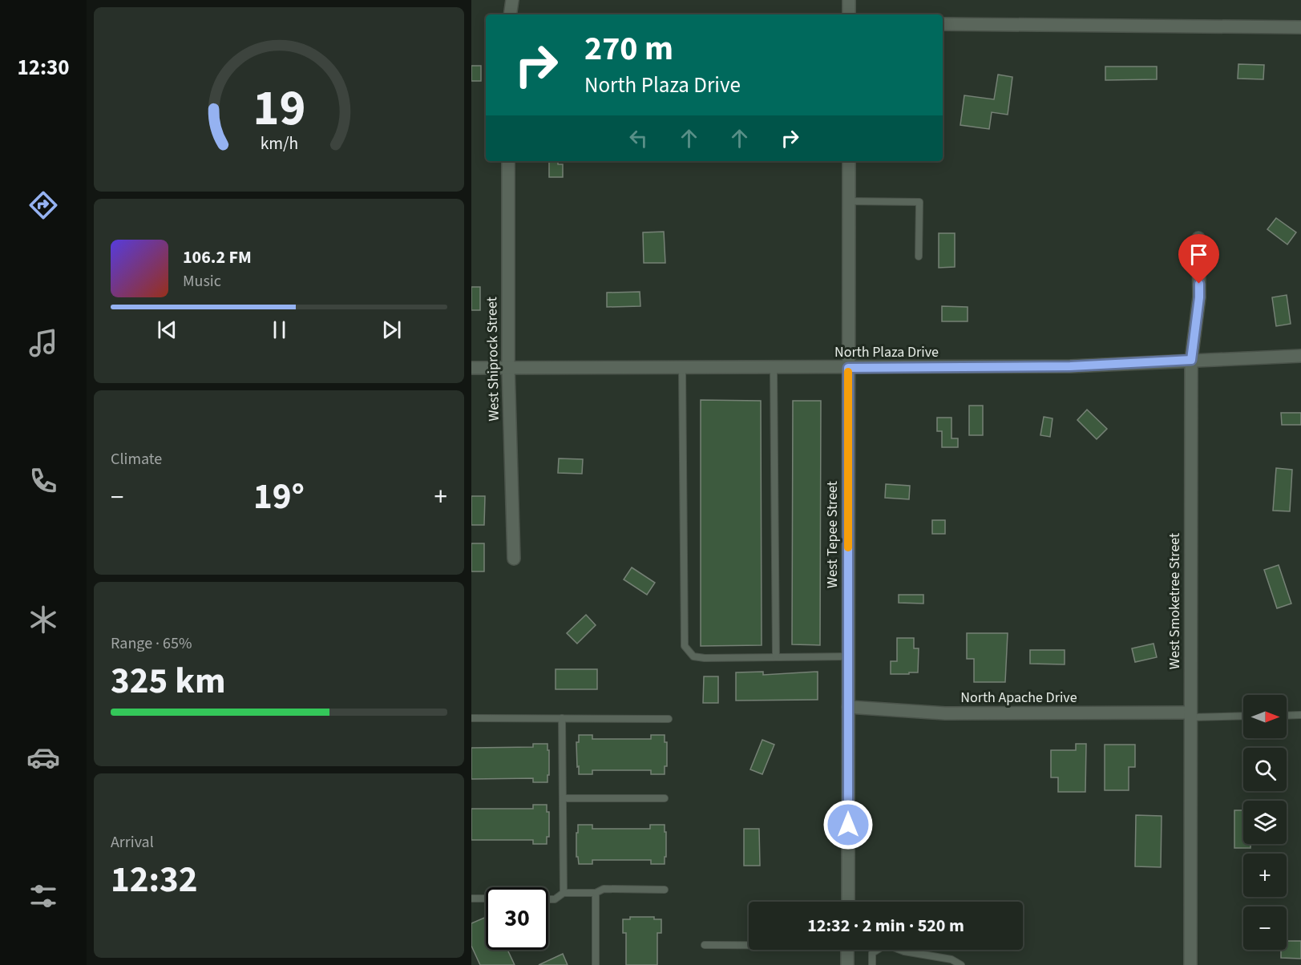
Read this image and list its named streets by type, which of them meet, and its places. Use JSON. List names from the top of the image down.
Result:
{
  "streets": {
    "street": [
      "North Plaza Drive",
      "West Shiprock Street",
      "West Tepee Street",
      "West Smoketree Street",
      "North Apache Drive"
    ]
  },
  "crossings": [
    ["North Plaza Drive", "West Shiprock Street"],
    ["North Plaza Drive", "West Tepee Street"],
    ["North Plaza Drive", "West Smoketree Street"],
    ["West Tepee Street", "North Apache Drive"],
    ["West Smoketree Street", "North Apache Drive"]
  ],
  "north": "right",
  "page": {
    "tabs": "12:30",
    "turn": ["270 m", "North Plaza Drive"],
    "song": ["106.2 FM", "Music"],
    "tile": [
      "Climate",
      ["Range · 65%", "325 km"],
      ["Arrival", "12:32"]
    ],
    "heat": ["−", "19°", "+"],
    "map_buttons": ["+", "−"],
    "limit": "30",
    "trip": "12:32 · 2 min · 520 m",
    "gauge": ["19", "km/h"]
  }
}
